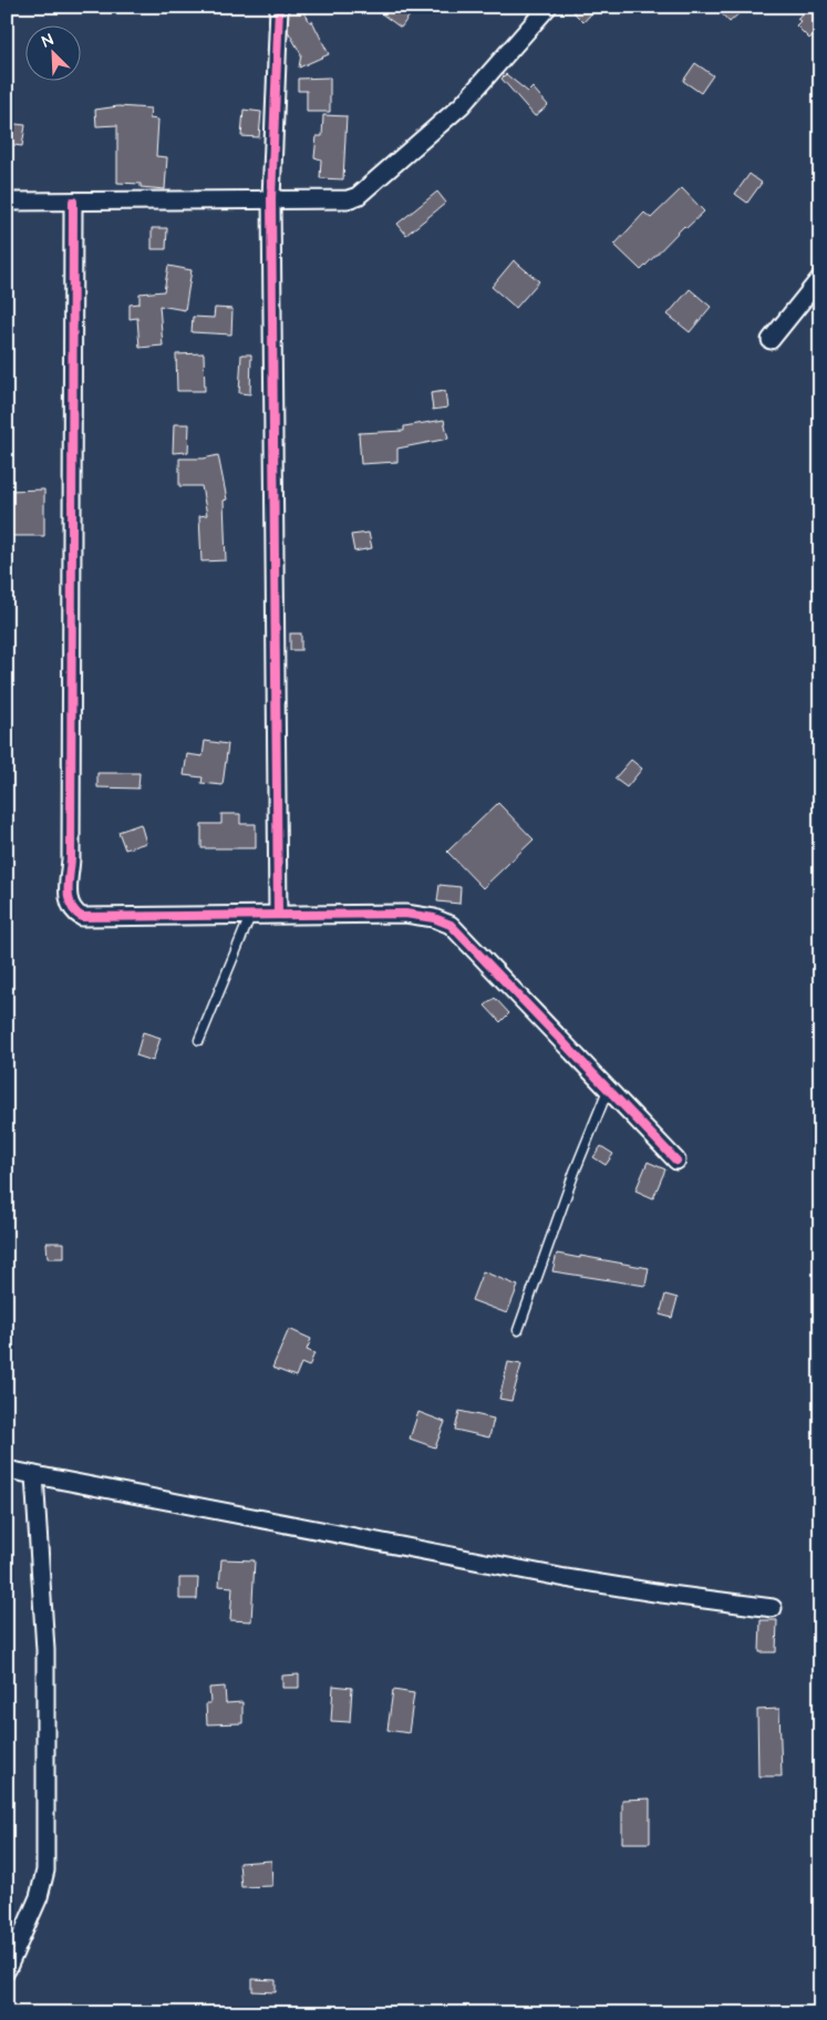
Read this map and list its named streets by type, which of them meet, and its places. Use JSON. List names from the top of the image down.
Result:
{
  "north": "top left"
}
